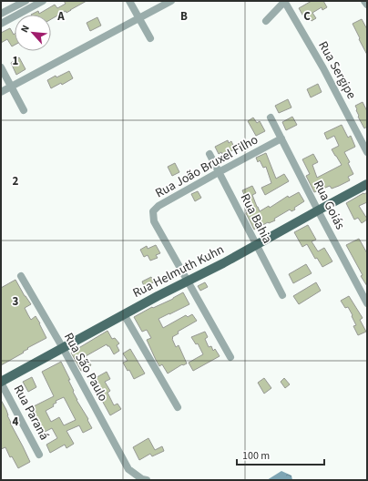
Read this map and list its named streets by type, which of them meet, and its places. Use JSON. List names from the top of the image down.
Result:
{
  "streets": {
    "main road": ["Rua Helmuth Kuhn"],
    "street": [
      "Rua Sergipe",
      "Rua João Bruxel Filho",
      "Rua Goiás",
      "Rua Bahia",
      "Rua São Paulo",
      "Rua Paraná"
    ]
  },
  "crossings": [
    ["Rua João Bruxel Filho", "Rua Goiás"],
    ["Rua João Bruxel Filho", "Rua Bahia"],
    ["Rua João Bruxel Filho", "Rua Helmuth Kuhn"],
    ["Rua Goiás", "Rua Helmuth Kuhn"],
    ["Rua Bahia", "Rua Helmuth Kuhn"],
    ["Rua Helmuth Kuhn", "Rua São Paulo"],
    ["Rua Helmuth Kuhn", "Rua Paraná"]
  ],
  "scale_bar": "100 m",
  "north": "top left",
  "grid": {
    "columns": ["A", "B", "C"],
    "rows": [
      "1",
      "2",
      "3",
      "4"
    ]
  }
}
